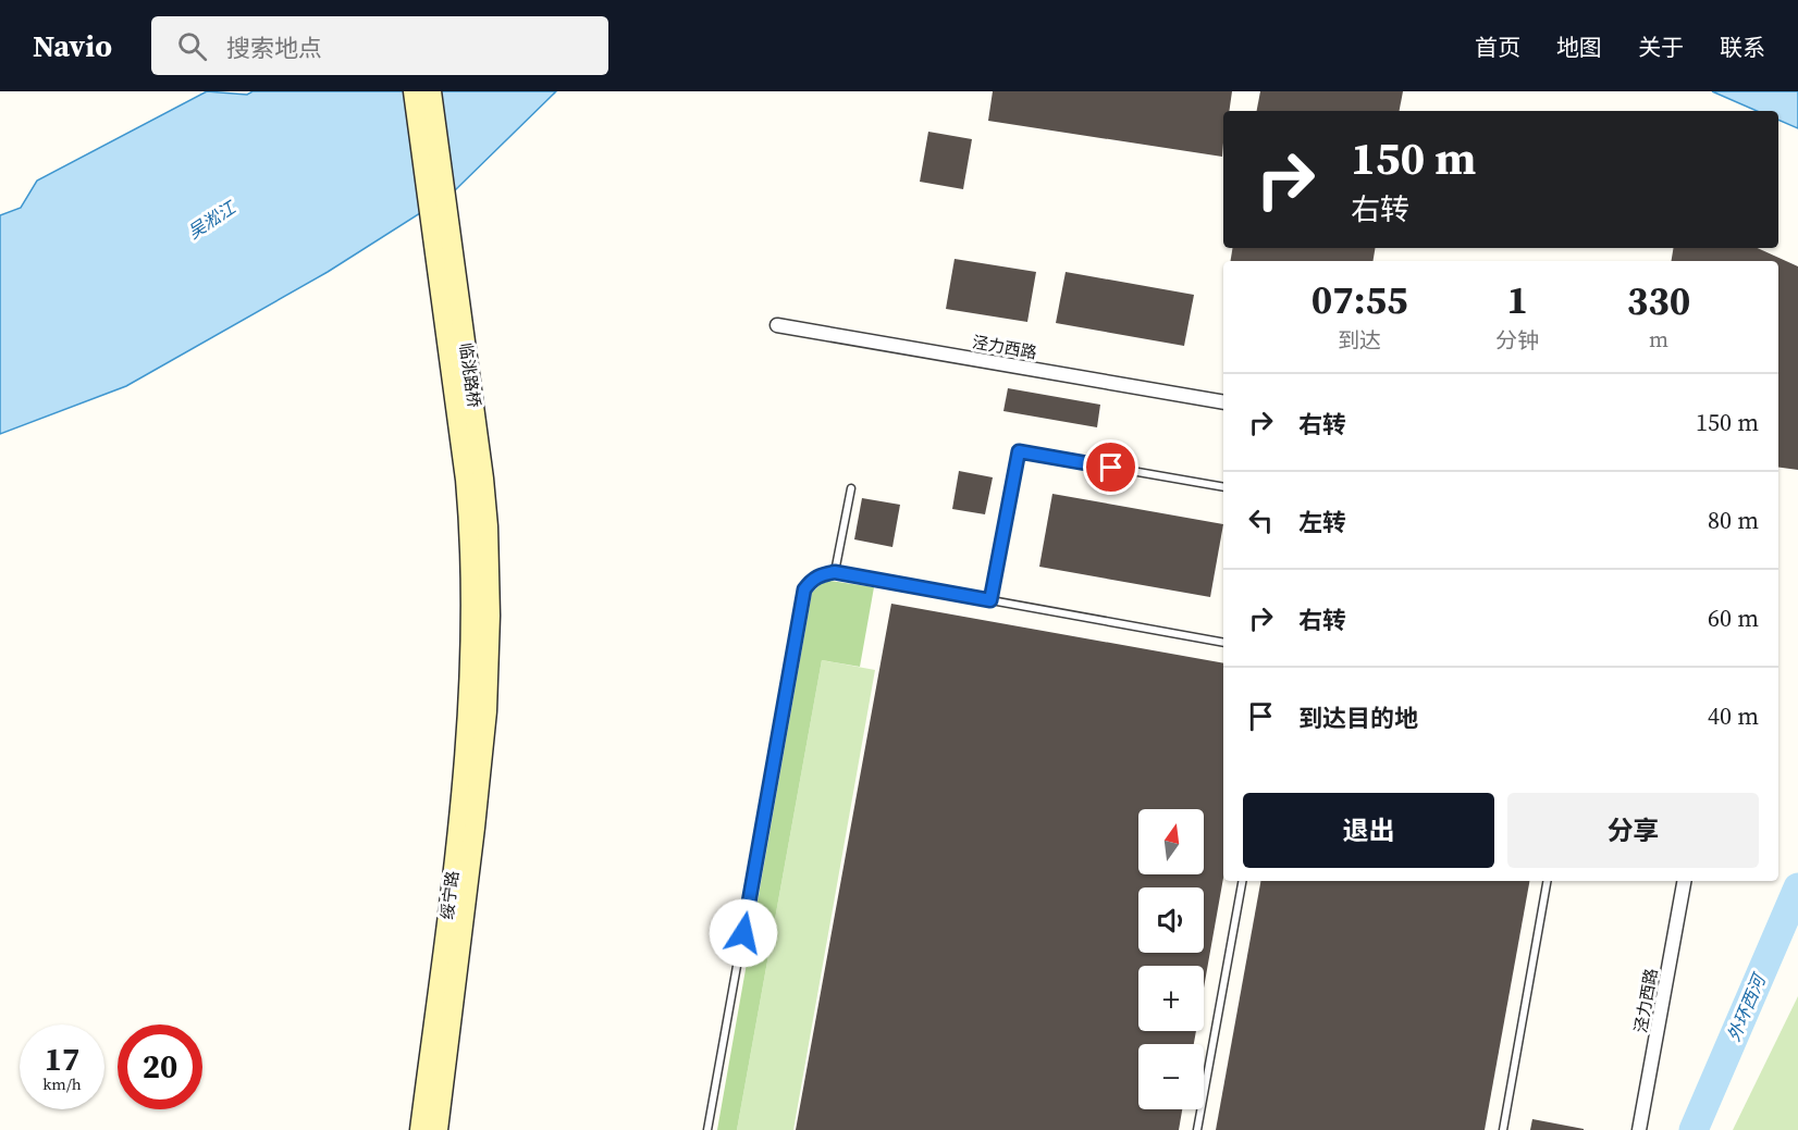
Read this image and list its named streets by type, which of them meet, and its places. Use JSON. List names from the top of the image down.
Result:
{
  "streets": {
    "main road": ["临洮路桥", "绥宁路"],
    "street": ["泾力西路"]
  },
  "crossings": [
    ["临洮路桥", "绥宁路"]
  ],
  "water": ["吴淞江", "外环西河"],
  "north": "top",
  "page": {
    "header": "Navio",
    "search": "搜索地点",
    "nav": [
      "首页",
      "地图",
      "关于",
      "联系"
    ],
    "turn": ["150 m", "右转"],
    "eta": [
      "07:55",
      "到达",
      "1",
      "分钟",
      "330",
      "m"
    ],
    "list": [
      {
        "name": "右转",
        "value": "150 m"
      },
      {
        "name": "左转",
        "value": "80 m"
      },
      {
        "name": "右转",
        "value": "60 m"
      },
      {
        "name": "到达目的地",
        "value": "40 m"
      }
    ],
    "buttons": ["退出", "分享"],
    "map_buttons": ["+", "−"],
    "speed": "17 km/h",
    "limit": "20"
  }
}
